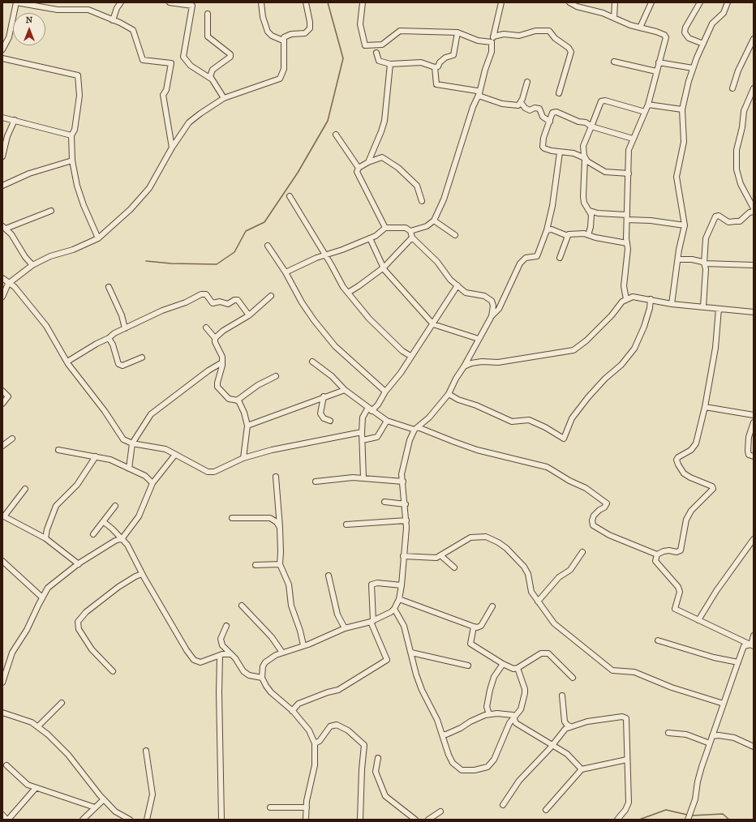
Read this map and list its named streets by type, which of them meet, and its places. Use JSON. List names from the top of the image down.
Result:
{
  "north": "top"
}
